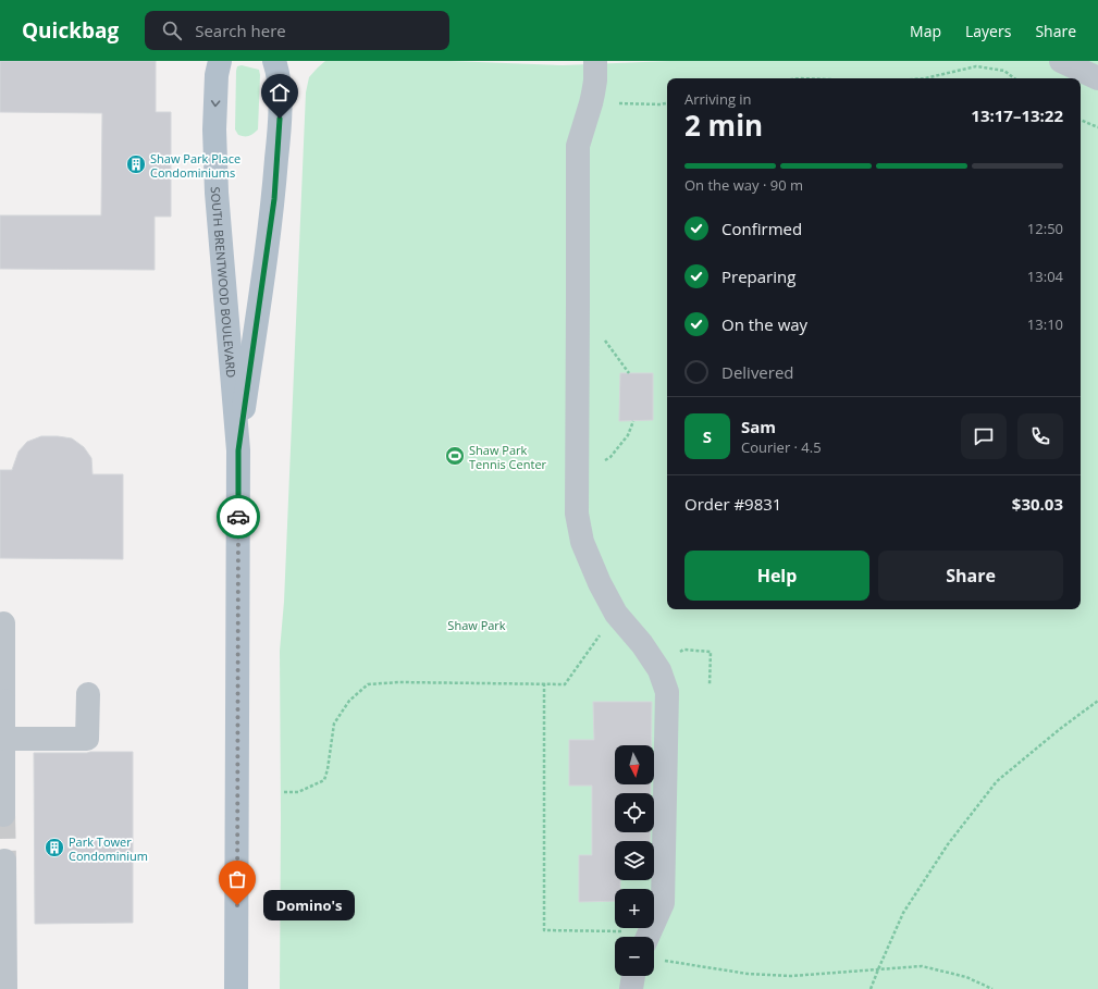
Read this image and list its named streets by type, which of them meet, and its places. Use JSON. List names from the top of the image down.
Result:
{
  "streets": {
    "main road": ["SOUTH BRENTWOOD BOULEVARD"]
  },
  "parks": ["Shaw Park"],
  "places": {
    "building": ["Shaw Park Place Condominiums", "Park Tower Condominium"],
    "sports": ["Shaw Park Tennis Center"],
    "other": ["Domino's"]
  },
  "north": "bottom",
  "page": {
    "header": "Quickbag",
    "search": "Search here",
    "nav": ["Map", "Layers", "Share"],
    "heading": ["2 min", "Arriving in", "13:17–13:22"],
    "panel": [
      "Sam",
      "Courier · 4.5",
      "Order #9831",
      "$30.03"
    ],
    "bar": "On the way · 90 m",
    "list": [
      ["Confirmed", "12:50"],
      ["Preparing", "13:04"],
      ["On the way", "13:10"],
      "Delivered"
    ],
    "round": "S",
    "buttons": ["Help", "Share"],
    "map_buttons": ["+", "−"],
    "bubble": "Domino's"
  }
}
